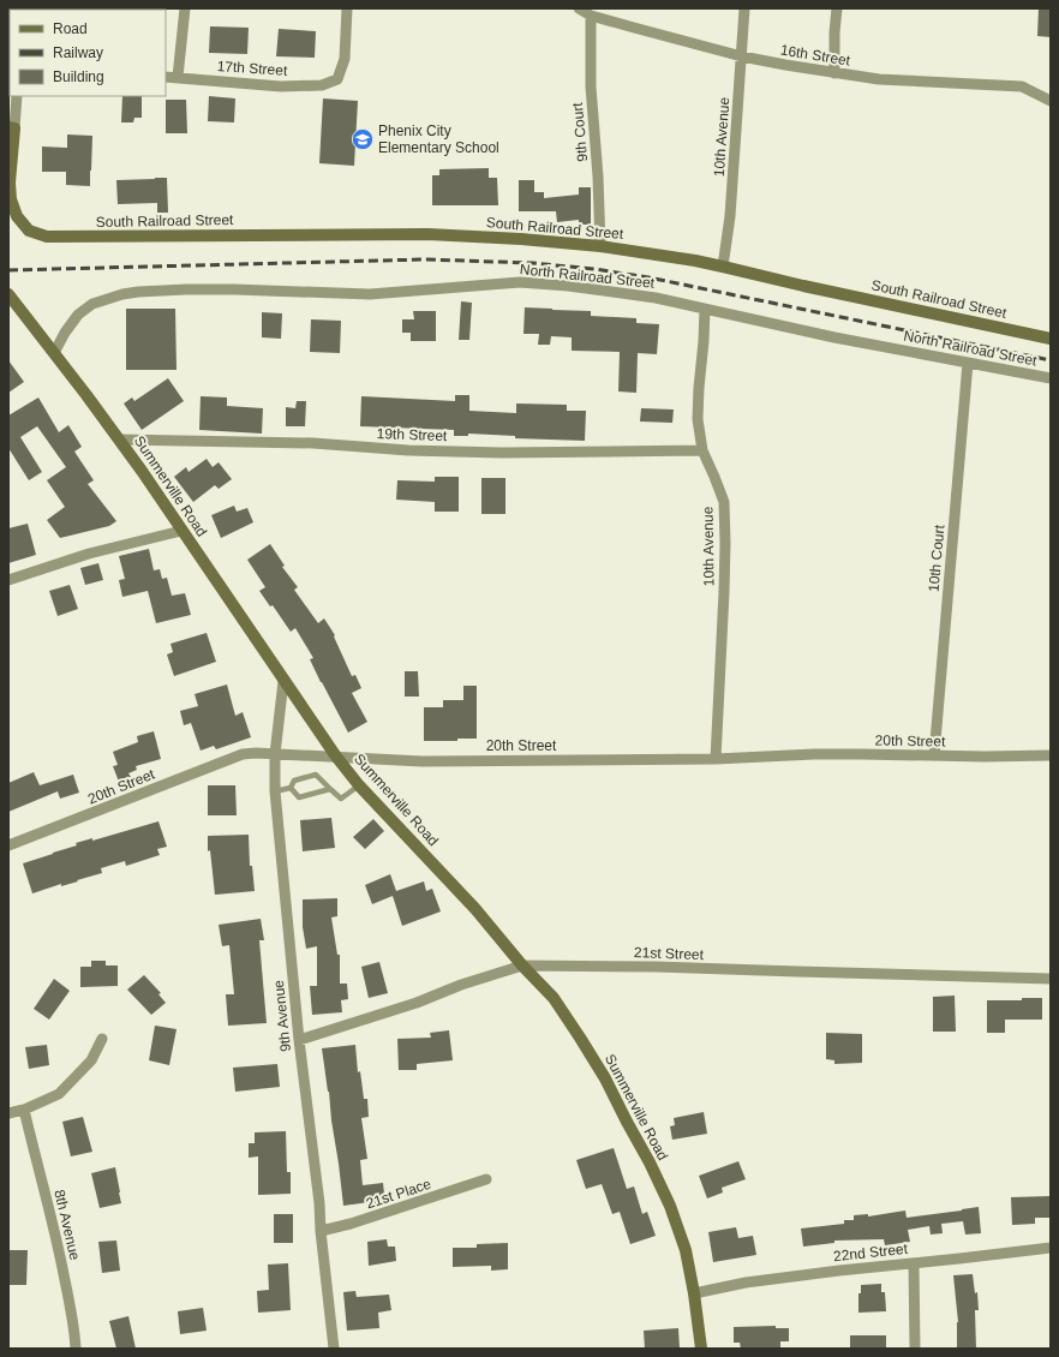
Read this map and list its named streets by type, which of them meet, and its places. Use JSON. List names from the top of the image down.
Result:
{
  "streets": {
    "main road": ["South Railroad Street", "Summerville Road"],
    "street": [
      "16th Street",
      "17th Street",
      "9th Court",
      "10th Avenue",
      "North Railroad Street",
      "19th Street",
      "10th Court",
      "20th Street",
      "21st Street",
      "9th Avenue",
      "21st Place",
      "8th Avenue",
      "22nd Street"
    ]
  },
  "crossings": [
    ["16th Street", "9th Court"],
    ["16th Street", "10th Avenue"],
    ["9th Court", "South Railroad Street"],
    ["10th Avenue", "South Railroad Street"],
    ["10th Avenue", "North Railroad Street"],
    ["10th Avenue", "19th Street"],
    ["10th Avenue", "20th Street"],
    ["North Railroad Street", "Summerville Road"],
    ["North Railroad Street", "10th Court"],
    ["19th Street", "Summerville Road"],
    ["Summerville Road", "20th Street"],
    ["Summerville Road", "21st Street"],
    ["Summerville Road", "9th Avenue"],
    ["Summerville Road", "22nd Street"],
    ["10th Court", "20th Street"],
    ["20th Street", "9th Avenue"],
    ["21st Street", "9th Avenue"],
    ["9th Avenue", "21st Place"]
  ],
  "places": {
    "school or university": ["Phenix City Elementary School"]
  },
  "legend": ["Road", "Railway", "Building"]
}
